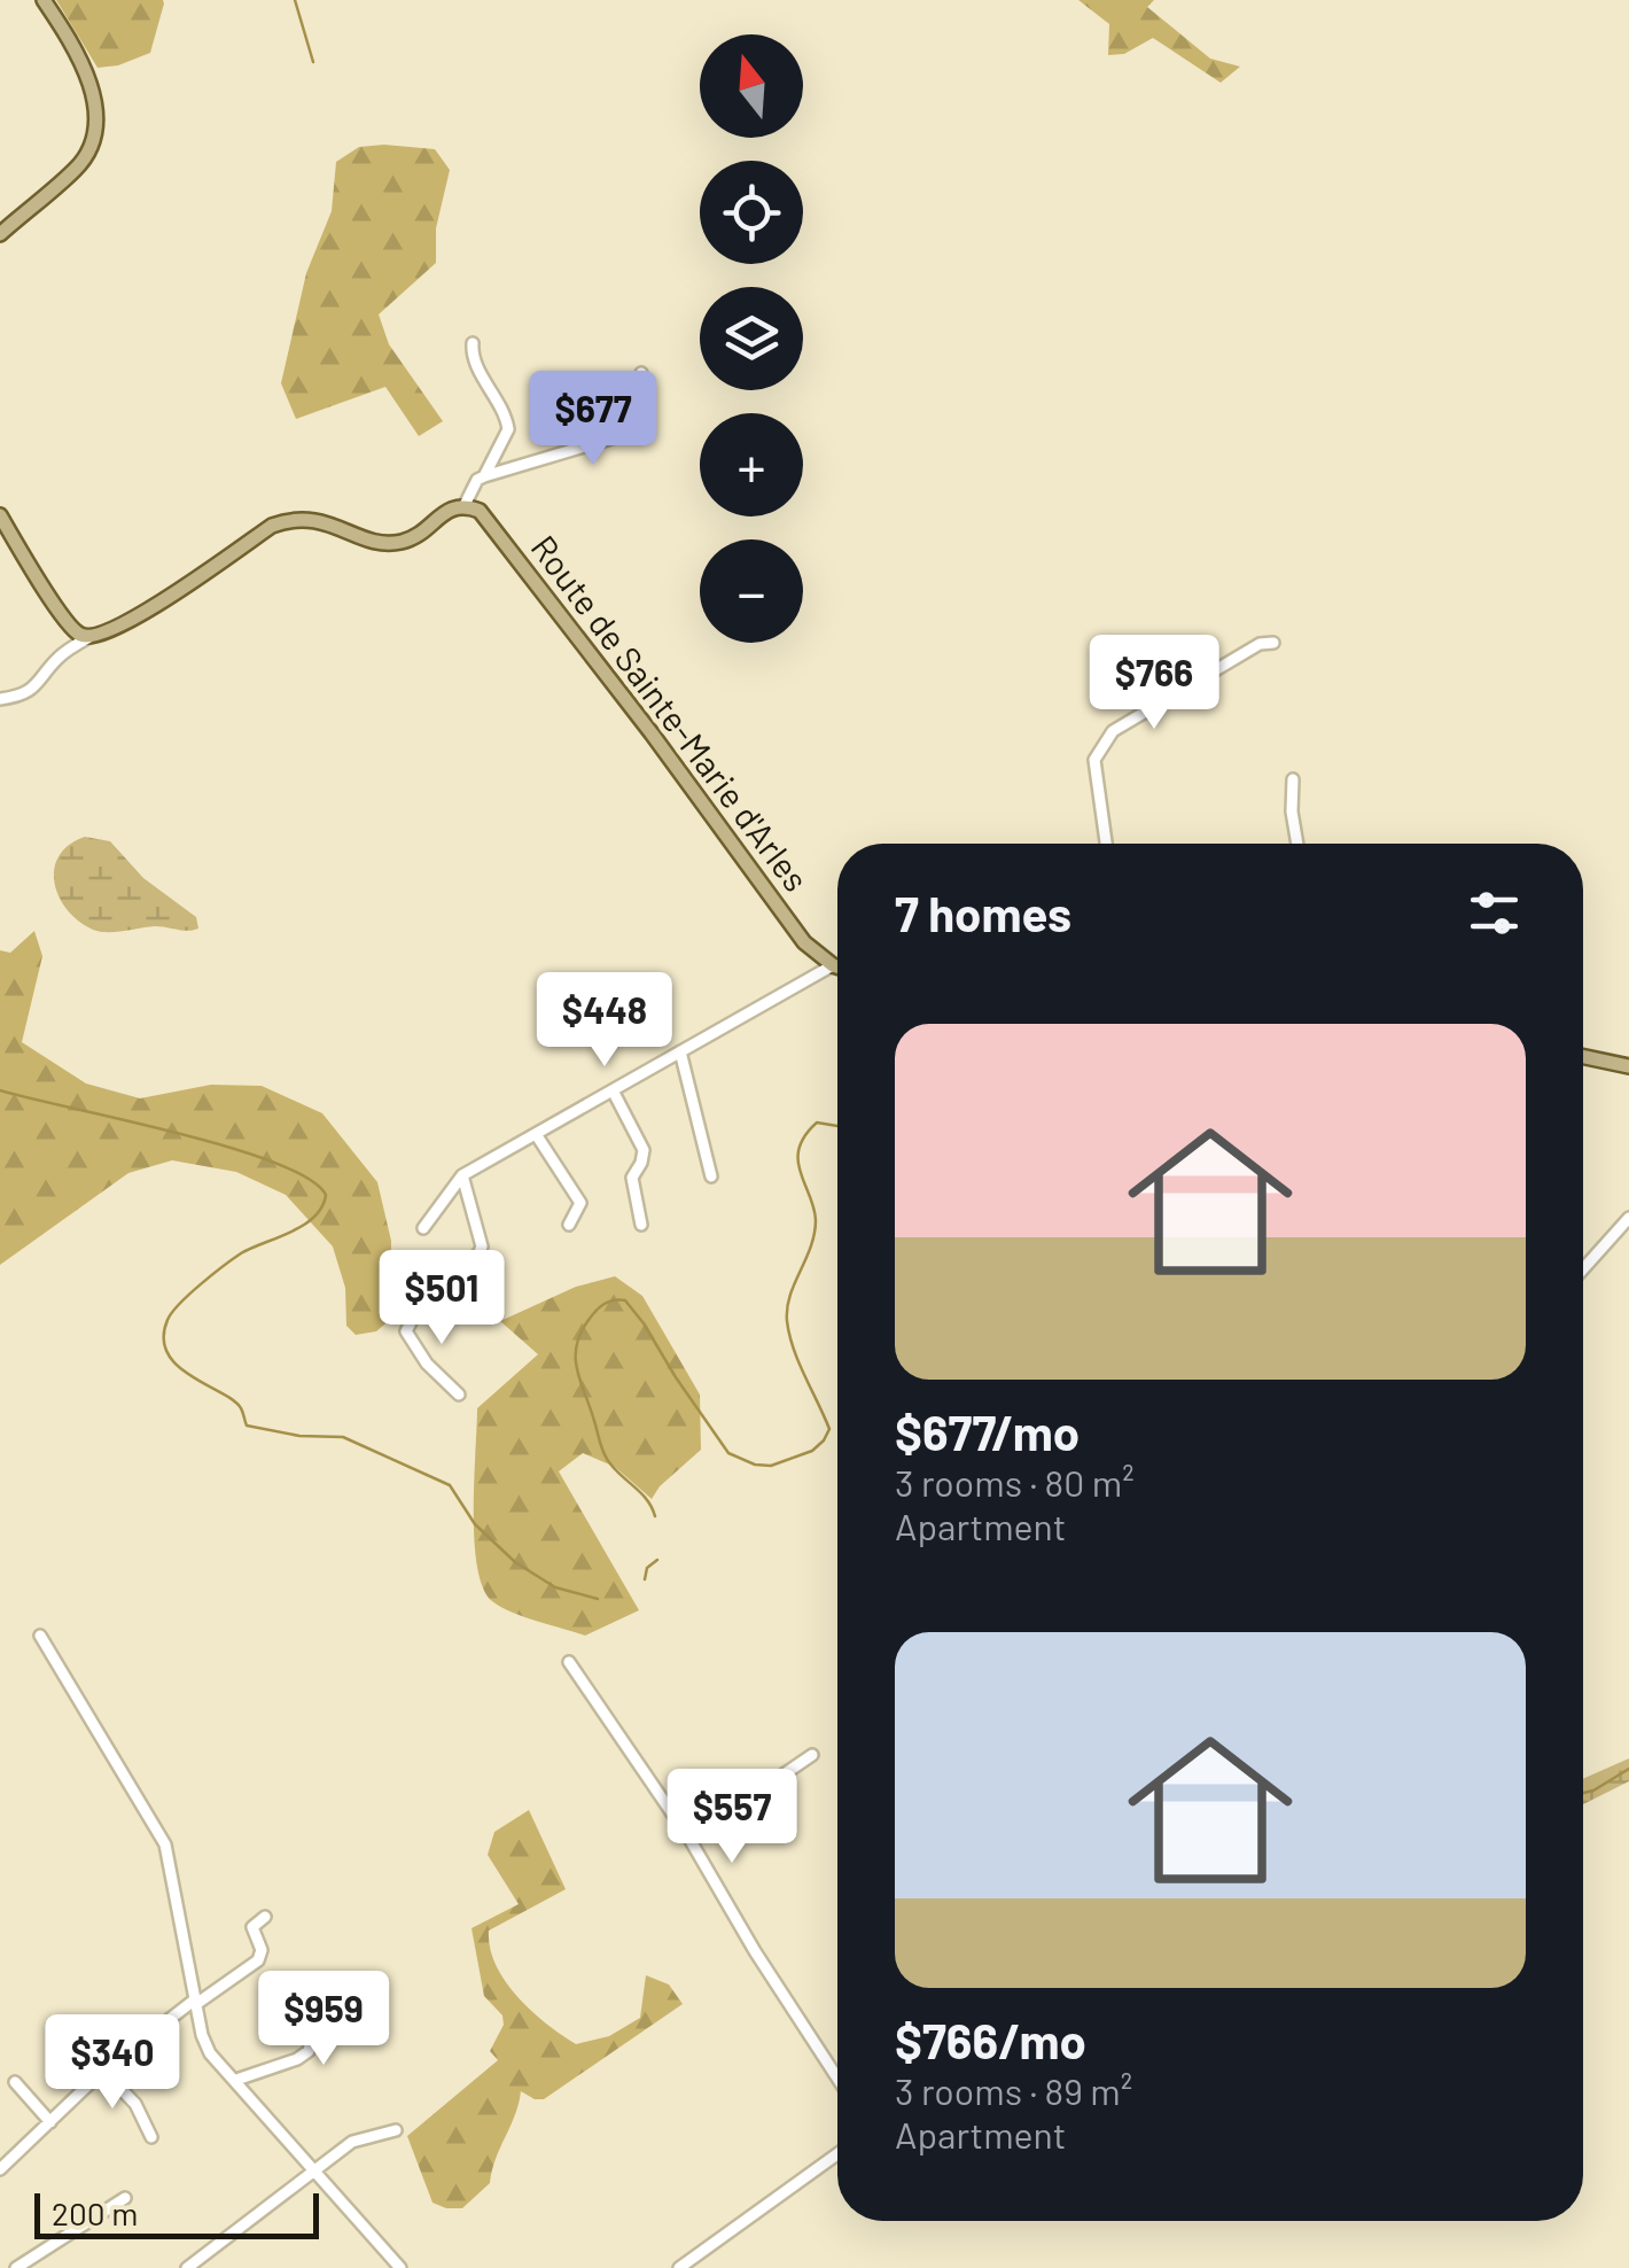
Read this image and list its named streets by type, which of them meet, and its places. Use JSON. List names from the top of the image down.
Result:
{
  "streets": {
    "main road": ["Route de Sainte-Marie d'Arles"]
  },
  "scale_bar": "200 m",
  "north": "top",
  "page": {
    "map_buttons": ["+", "−"],
    "price": [
      "$677",
      "$766",
      "$448",
      "$501",
      "$557",
      "$959",
      "$340"
    ],
    "heading": "7 homes",
    "list": [
      {
        "name": "$677/mo",
        "note": "3 rooms · 80 m² · Apartment"
      },
      {
        "name": "$766/mo",
        "note": "3 rooms · 89 m² · Apartment"
      }
    ],
    "scale": "200 m"
  }
}
